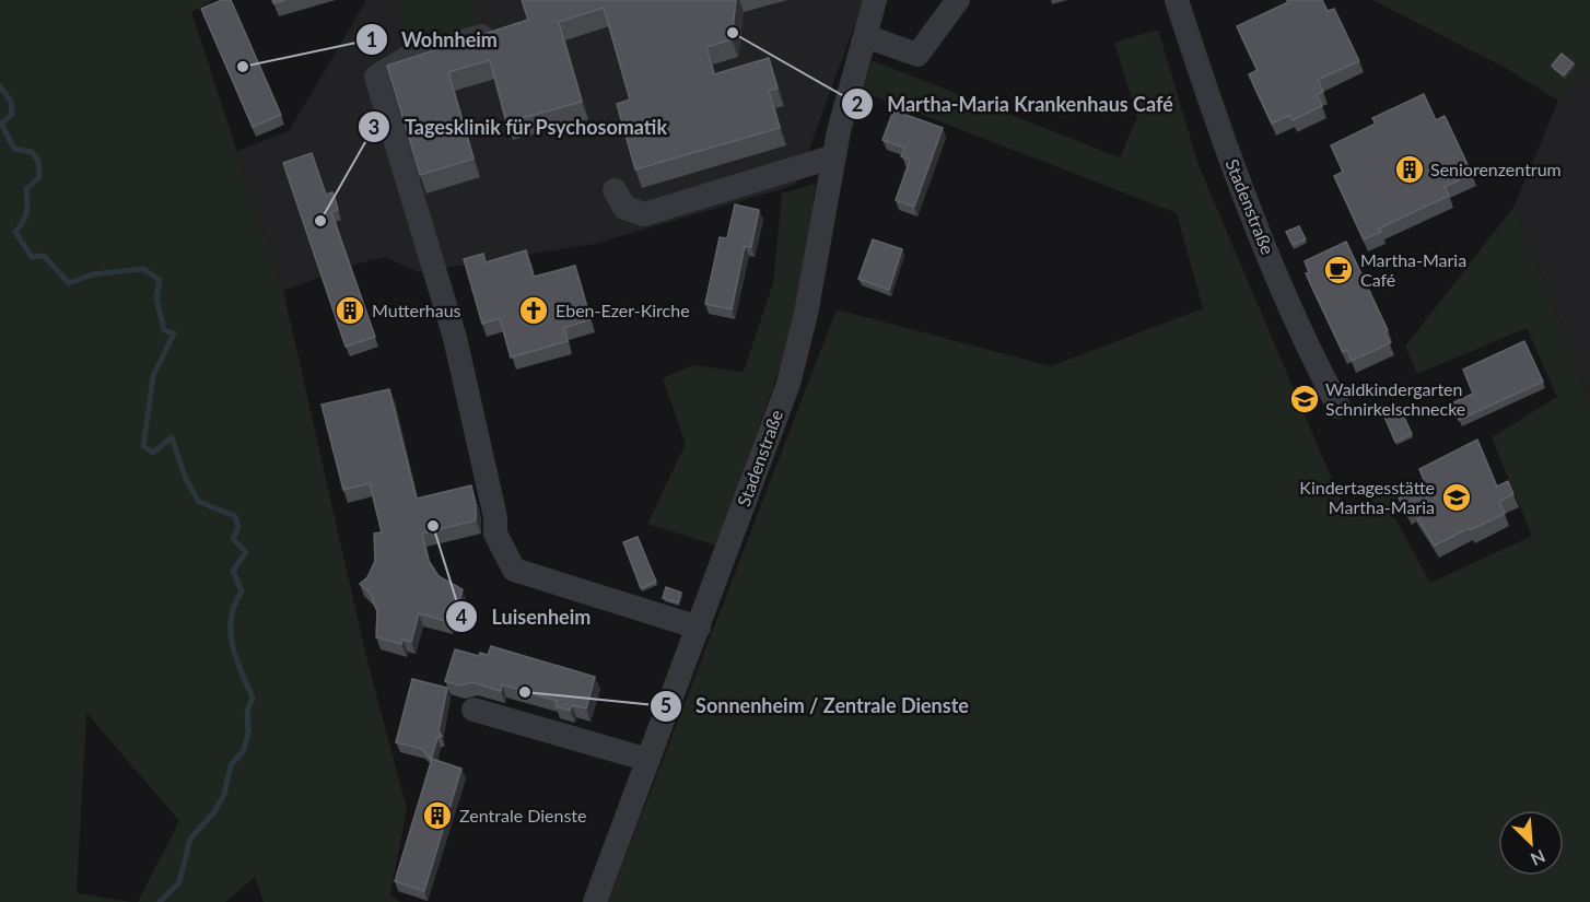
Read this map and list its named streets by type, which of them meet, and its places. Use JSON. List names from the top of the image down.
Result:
{
  "streets": {
    "street": ["Stadenstraße"]
  },
  "places": {
    "other": [
      "Martha-Maria Krankenhaus Café",
      "Wohnheim",
      "Tagesklinik für Psychosomatik",
      "Luisenheim",
      "Sonnenheim / Zentrale Dienste"
    ],
    "building": ["Seniorenzentrum", "Mutterhaus", "Zentrale Dienste"],
    "cafe": ["Martha-Maria Café"],
    "church": ["Eben-Ezer-Kirche"],
    "school or university": ["Waldkindergarten Schnirkelschnecke", "Kindertagesstätte Martha-Maria"]
  },
  "north": "bottom right"
}
